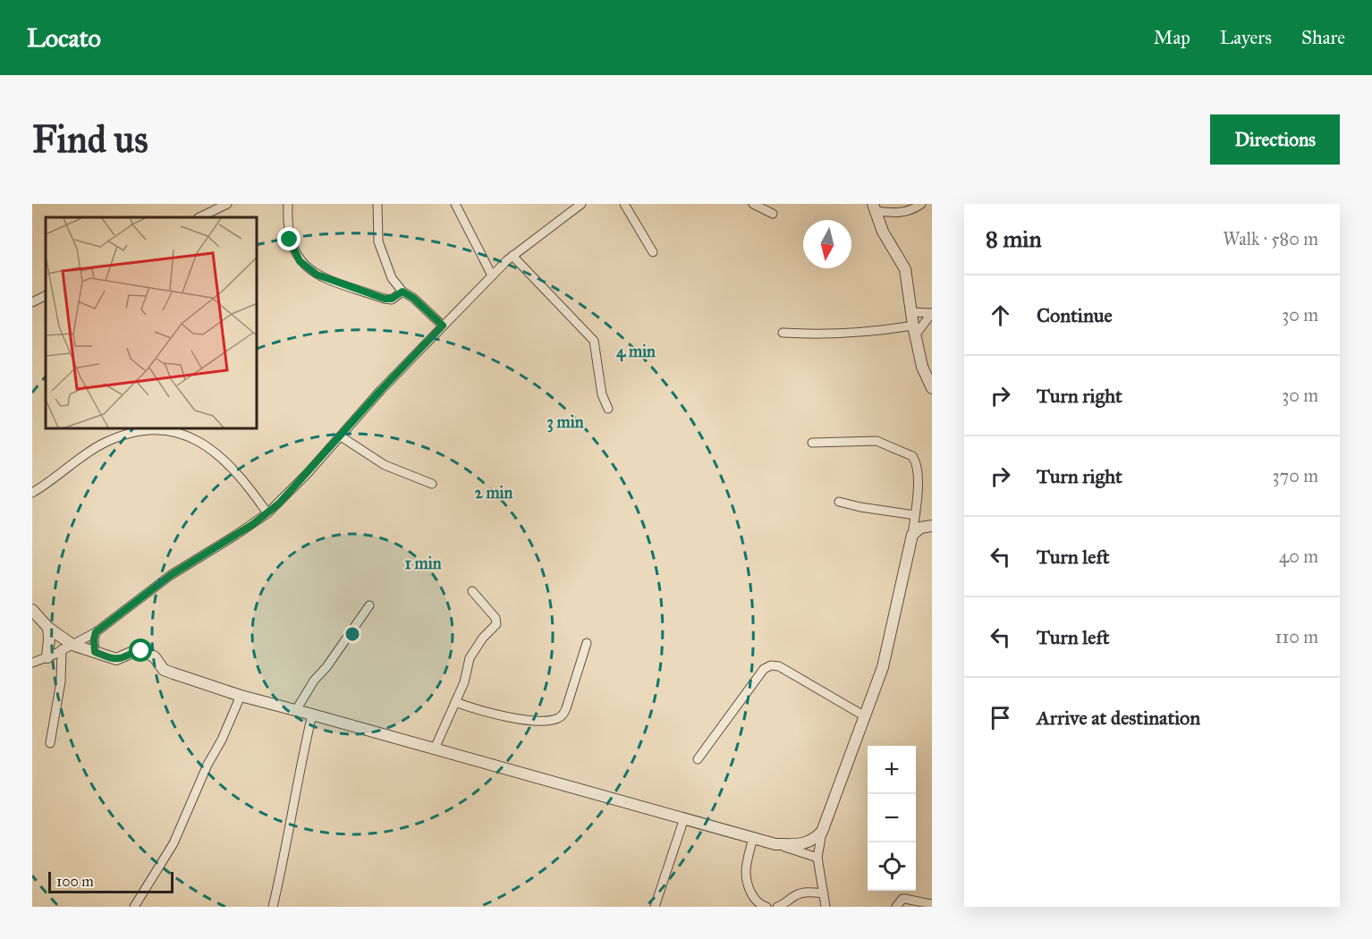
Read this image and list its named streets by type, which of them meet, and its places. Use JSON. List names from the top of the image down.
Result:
{
  "scale_bar": "100 m",
  "north": "bottom",
  "page": {
    "header": "Locato",
    "nav": ["Map", "Layers", "Share"],
    "buttons": "Directions",
    "title": "Find us",
    "heading": ["8 min", "Walk · 580 m"],
    "list": [
      ["Continue", "30 m"],
      ["Turn right", "30 m"],
      ["Turn right", "370 m"],
      ["Turn left", "40 m"],
      ["Turn left", "110 m"],
      "Arrive at destination"
    ],
    "map_buttons": ["+", "−"],
    "scale": "100 m"
  },
  "rings": [
    "4 min",
    "3 min",
    "2 min",
    "1 min"
  ]
}
